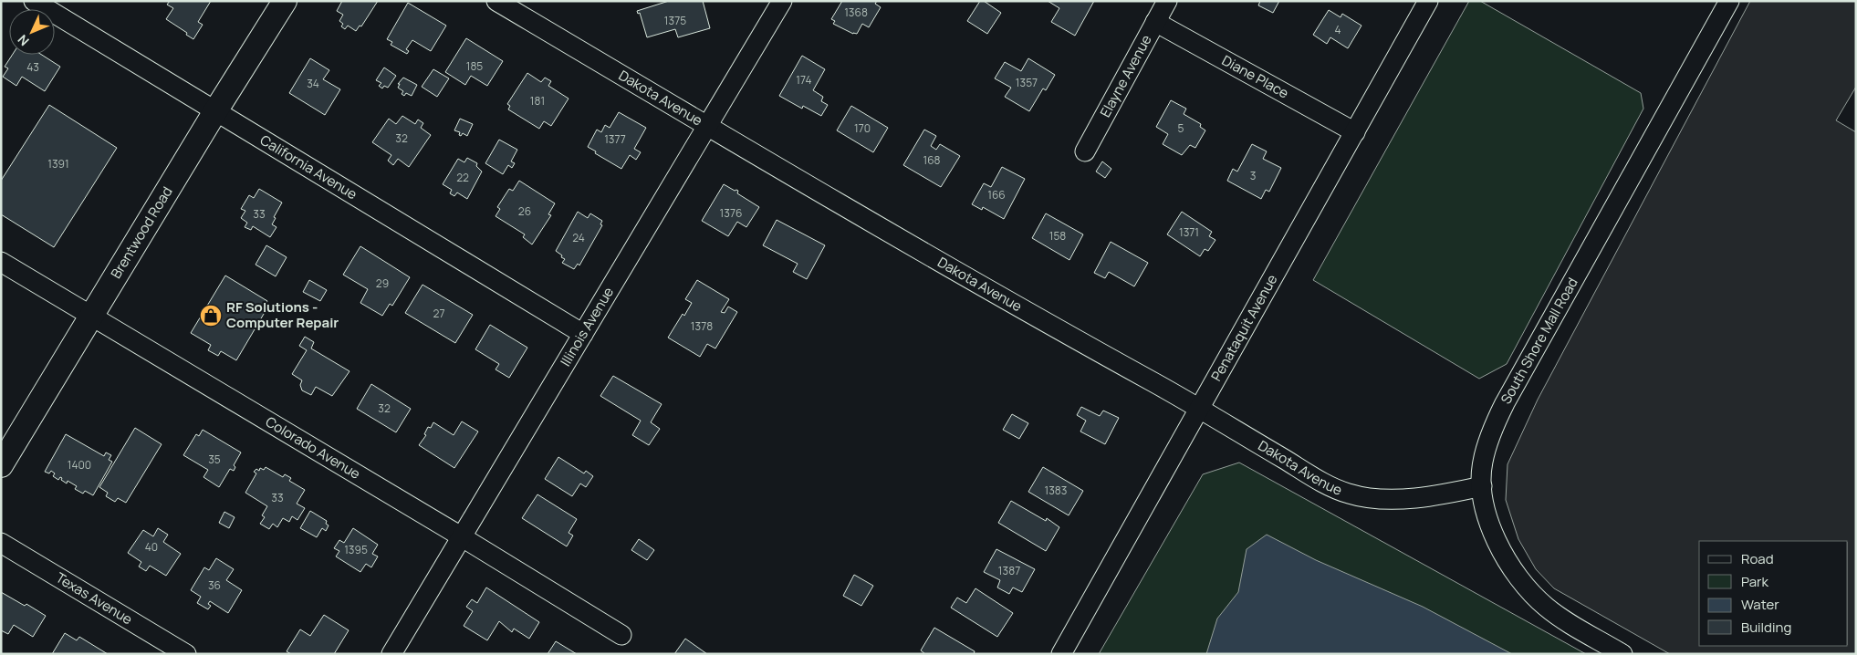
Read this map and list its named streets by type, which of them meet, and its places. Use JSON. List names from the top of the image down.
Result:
{
  "streets": {
    "street": [
      "Elayne Avenue",
      "Diane Place",
      "Dakota Avenue",
      "California Avenue",
      "Brentwood Road",
      "Illinois Avenue",
      "Penataquit Avenue",
      "South Shore Mall Road",
      "Colorado Avenue",
      "Texas Avenue"
    ]
  },
  "crossings": [
    ["Elayne Avenue", "Diane Place"],
    ["Diane Place", "Penataquit Avenue"],
    ["Dakota Avenue", "Illinois Avenue"],
    ["Dakota Avenue", "Penataquit Avenue"],
    ["Dakota Avenue", "South Shore Mall Road"],
    ["California Avenue", "Brentwood Road"],
    ["California Avenue", "Illinois Avenue"],
    ["Brentwood Road", "Colorado Avenue"],
    ["Illinois Avenue", "Colorado Avenue"]
  ],
  "places": {
    "shop": ["RF Solutions - Computer Repair"]
  },
  "house_numbers": [
    "1368",
    "1375",
    "4",
    "185",
    "43",
    "174",
    "1357",
    "34",
    "181",
    "170",
    "5",
    "32",
    "1377",
    "168",
    "1391",
    "3",
    "22",
    "166",
    "26",
    "1376",
    "33",
    "1371",
    "158",
    "24",
    "29",
    "27",
    "1378",
    "32",
    "35",
    "1400",
    "1383",
    "33",
    "40",
    "1395",
    "1387",
    "36"
  ],
  "legend": [
    "Road",
    "Park",
    "Water",
    "Building"
  ],
  "north": "bottom left"
}
